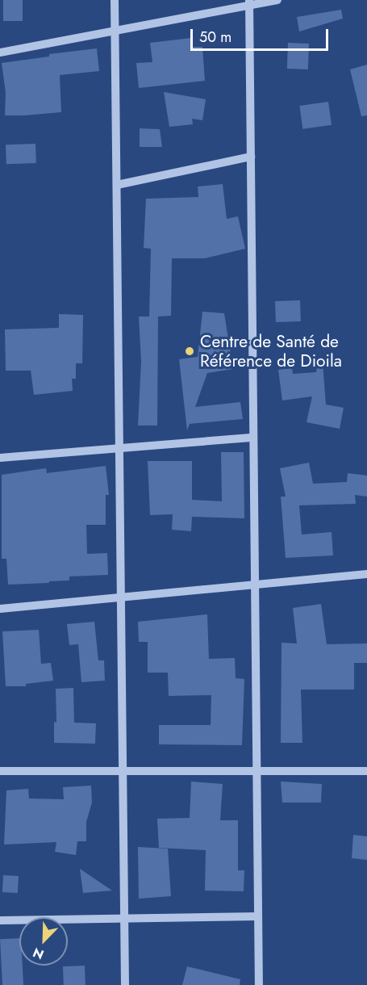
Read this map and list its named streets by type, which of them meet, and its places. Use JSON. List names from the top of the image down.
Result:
{
  "places": ["Centre de Santé de Référence de Dioila"],
  "scale_bar": "50 m",
  "north": "bottom left"
}
